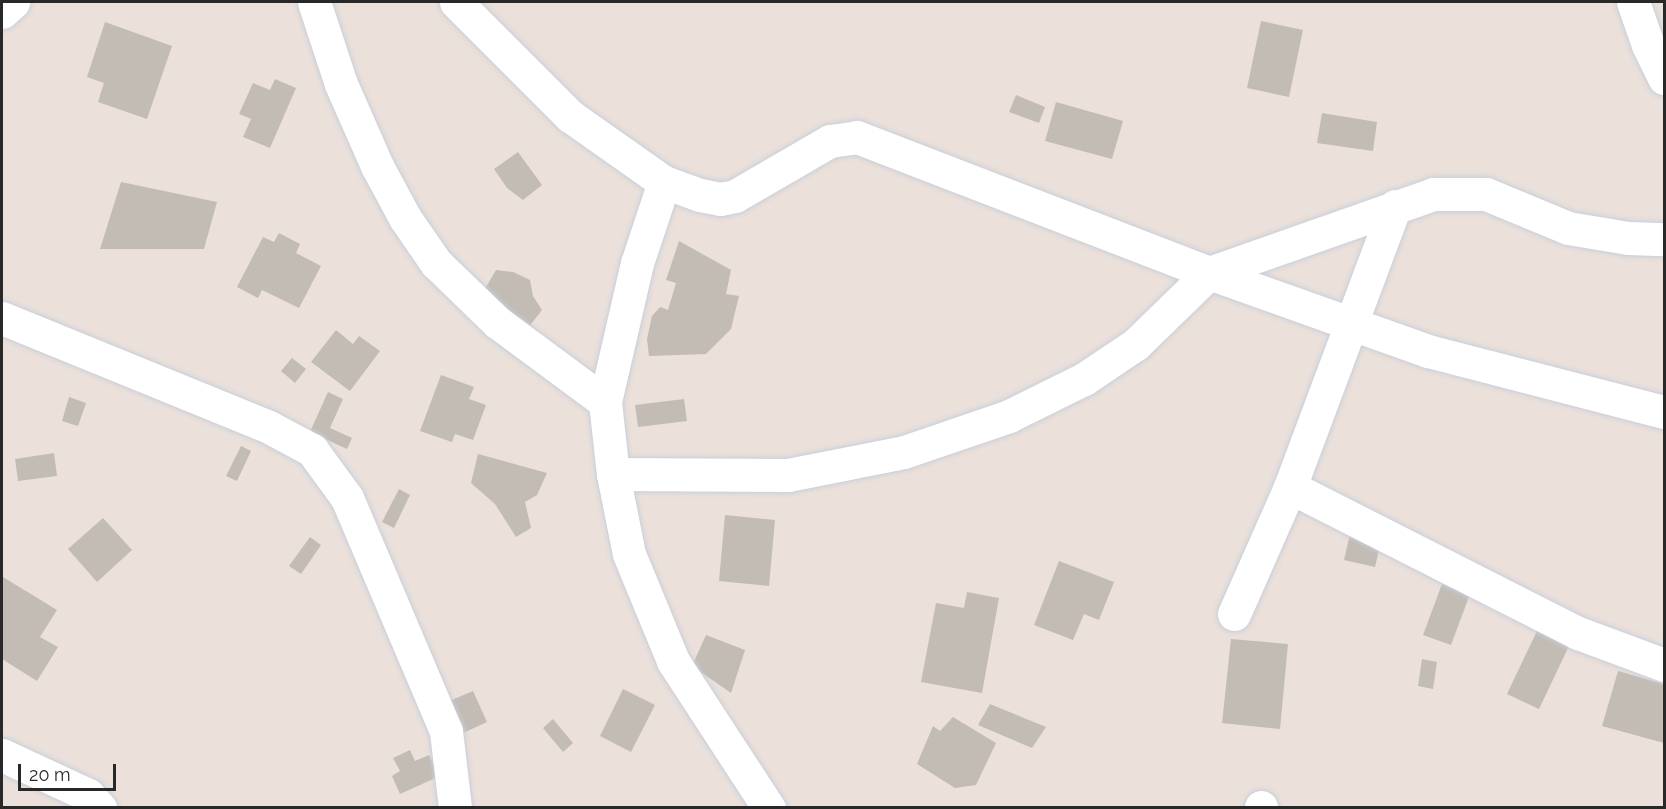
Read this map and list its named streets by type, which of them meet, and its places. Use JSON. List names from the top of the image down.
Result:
{
  "scale_bar": "20 m"
}
